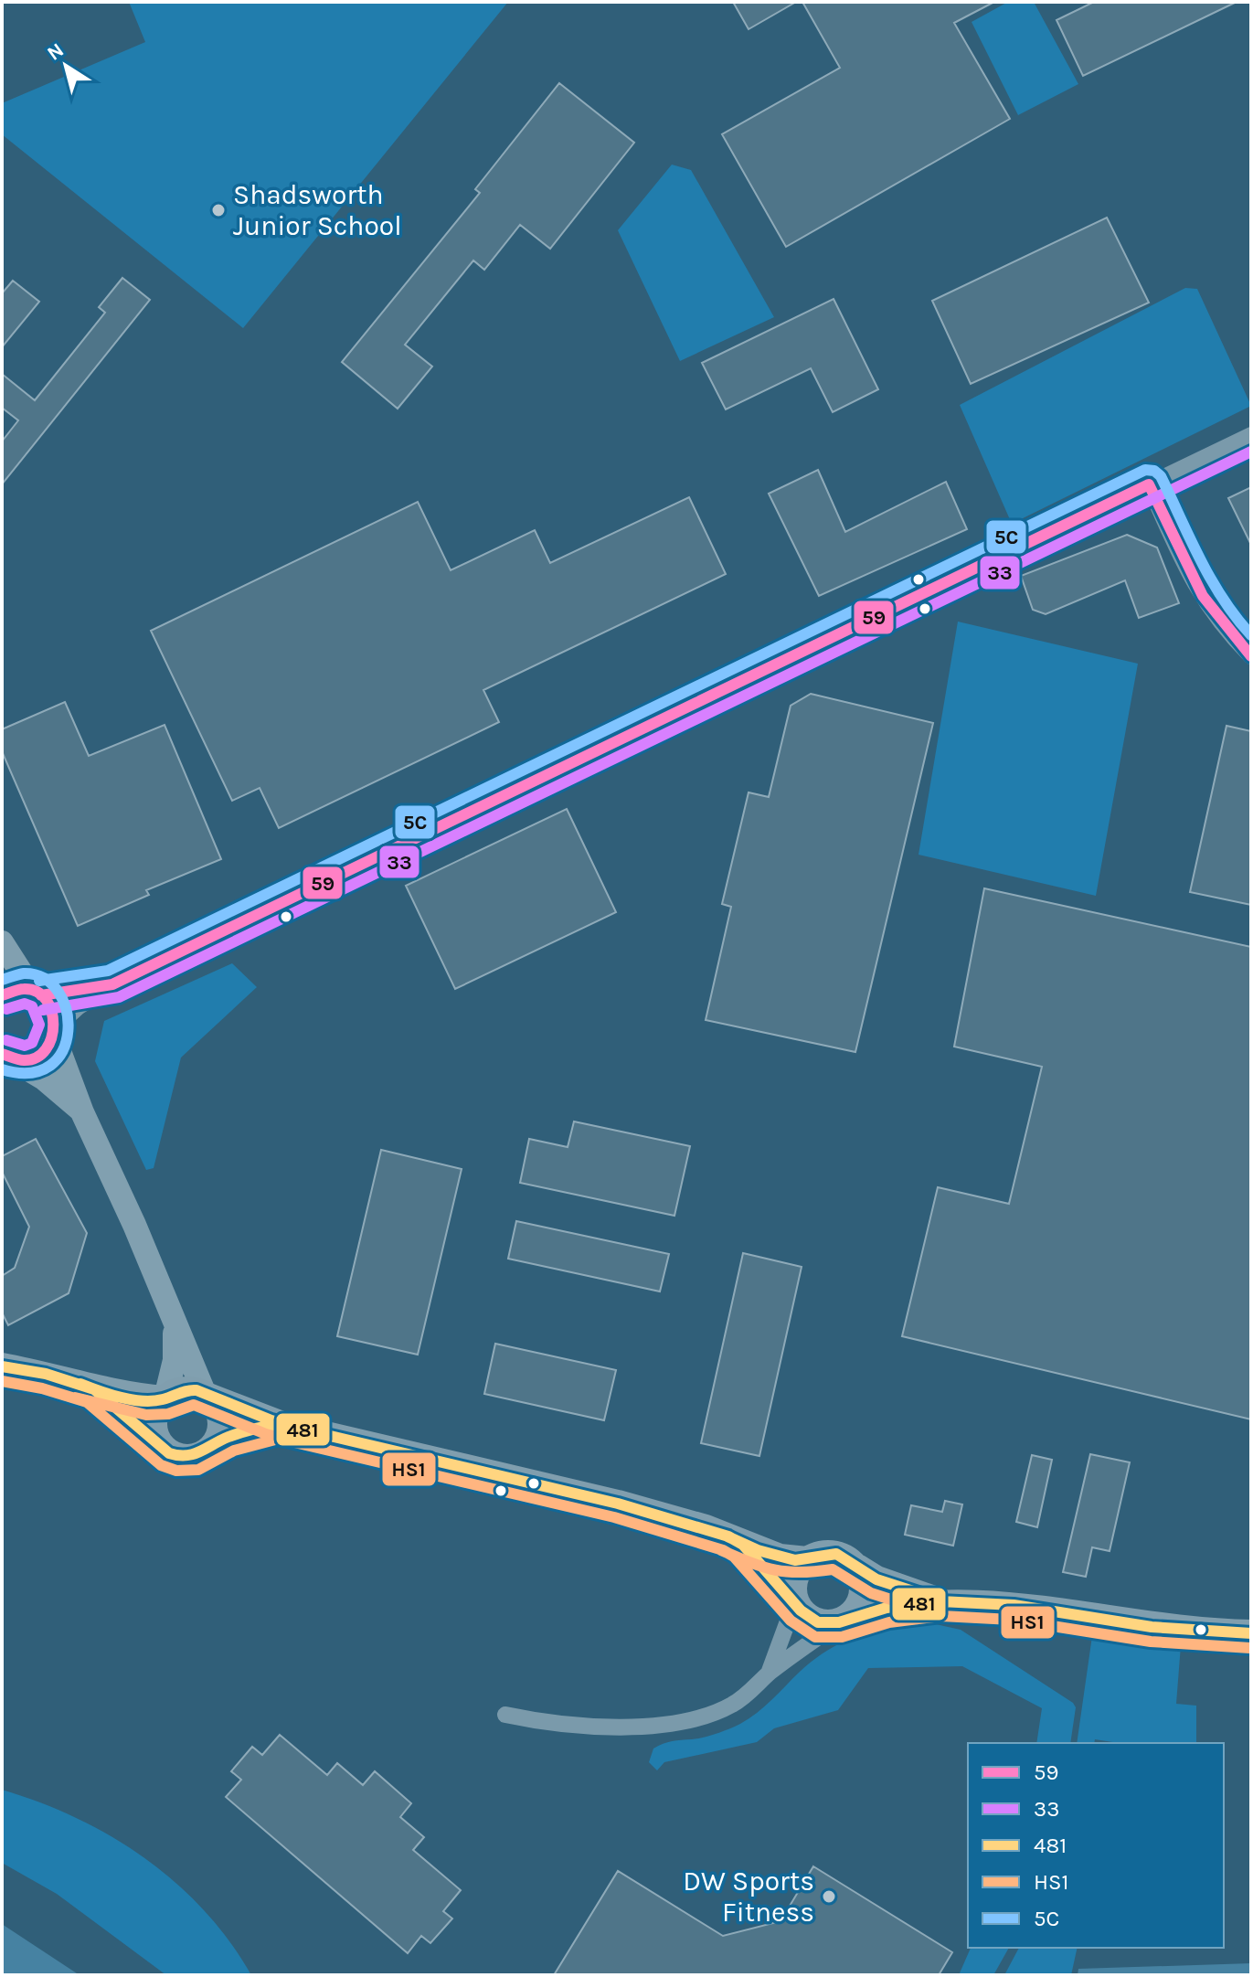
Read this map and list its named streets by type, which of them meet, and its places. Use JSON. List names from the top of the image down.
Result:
{
  "places": ["Shadsworth Junior School", "DW Sports Fitness"],
  "lines": [
    "transit line 33",
    "transit line 5C",
    "transit line 59",
    "transit line 481",
    "transit line HS1"
  ],
  "legend": [
    "59",
    "33",
    "481",
    "HS1",
    "5C"
  ],
  "north": "top left"
}
